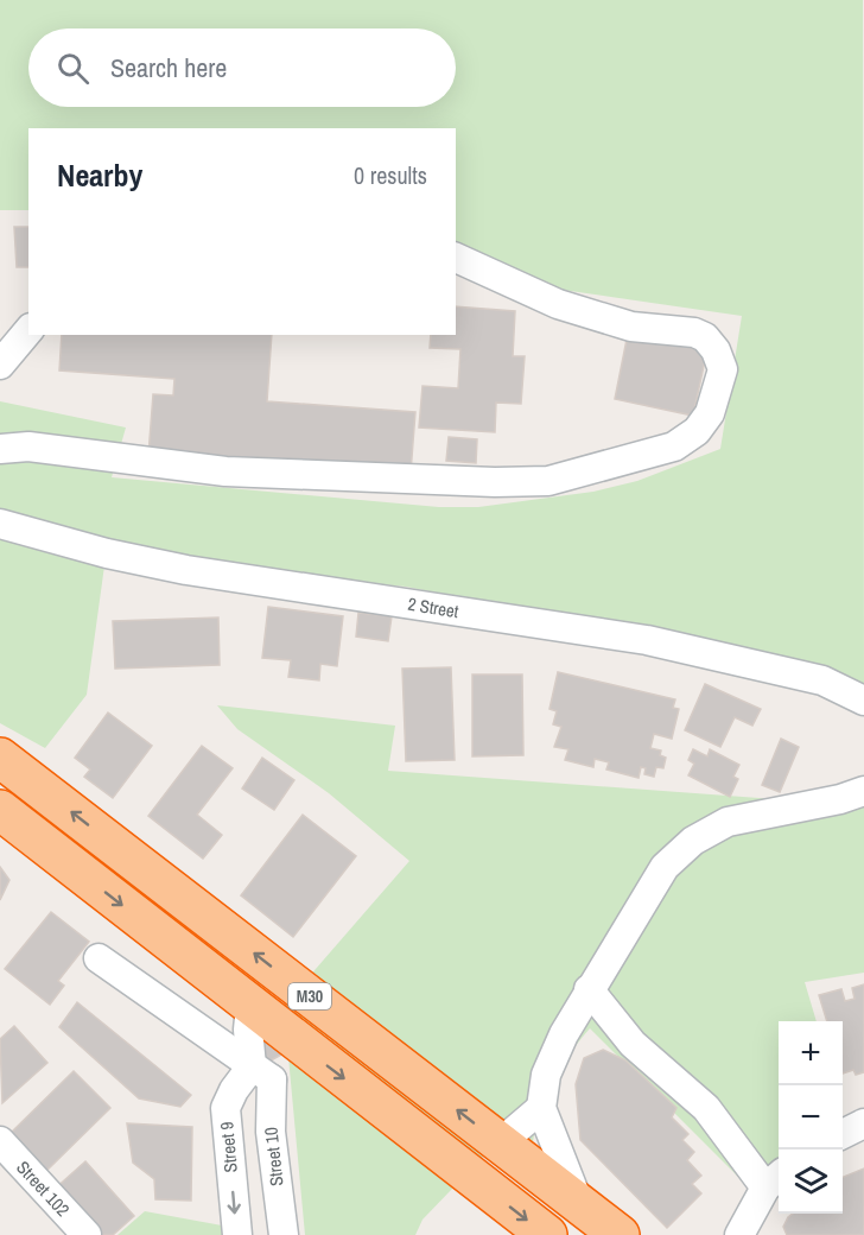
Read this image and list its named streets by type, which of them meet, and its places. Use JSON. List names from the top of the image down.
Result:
{
  "streets": {
    "highway": ["M30"],
    "street": [
      "2 Street",
      "Street 9",
      "Street 10",
      "Street 102"
    ]
  },
  "crossings": [
    ["M30", "Street 9"],
    ["M30", "Street 10"],
    ["Street 9", "Street 10"]
  ],
  "one_way": ["Street 9"],
  "page": {
    "search": "Search here",
    "heading": ["Nearby", "0 results"],
    "map_buttons": ["+", "−"]
  }
}
